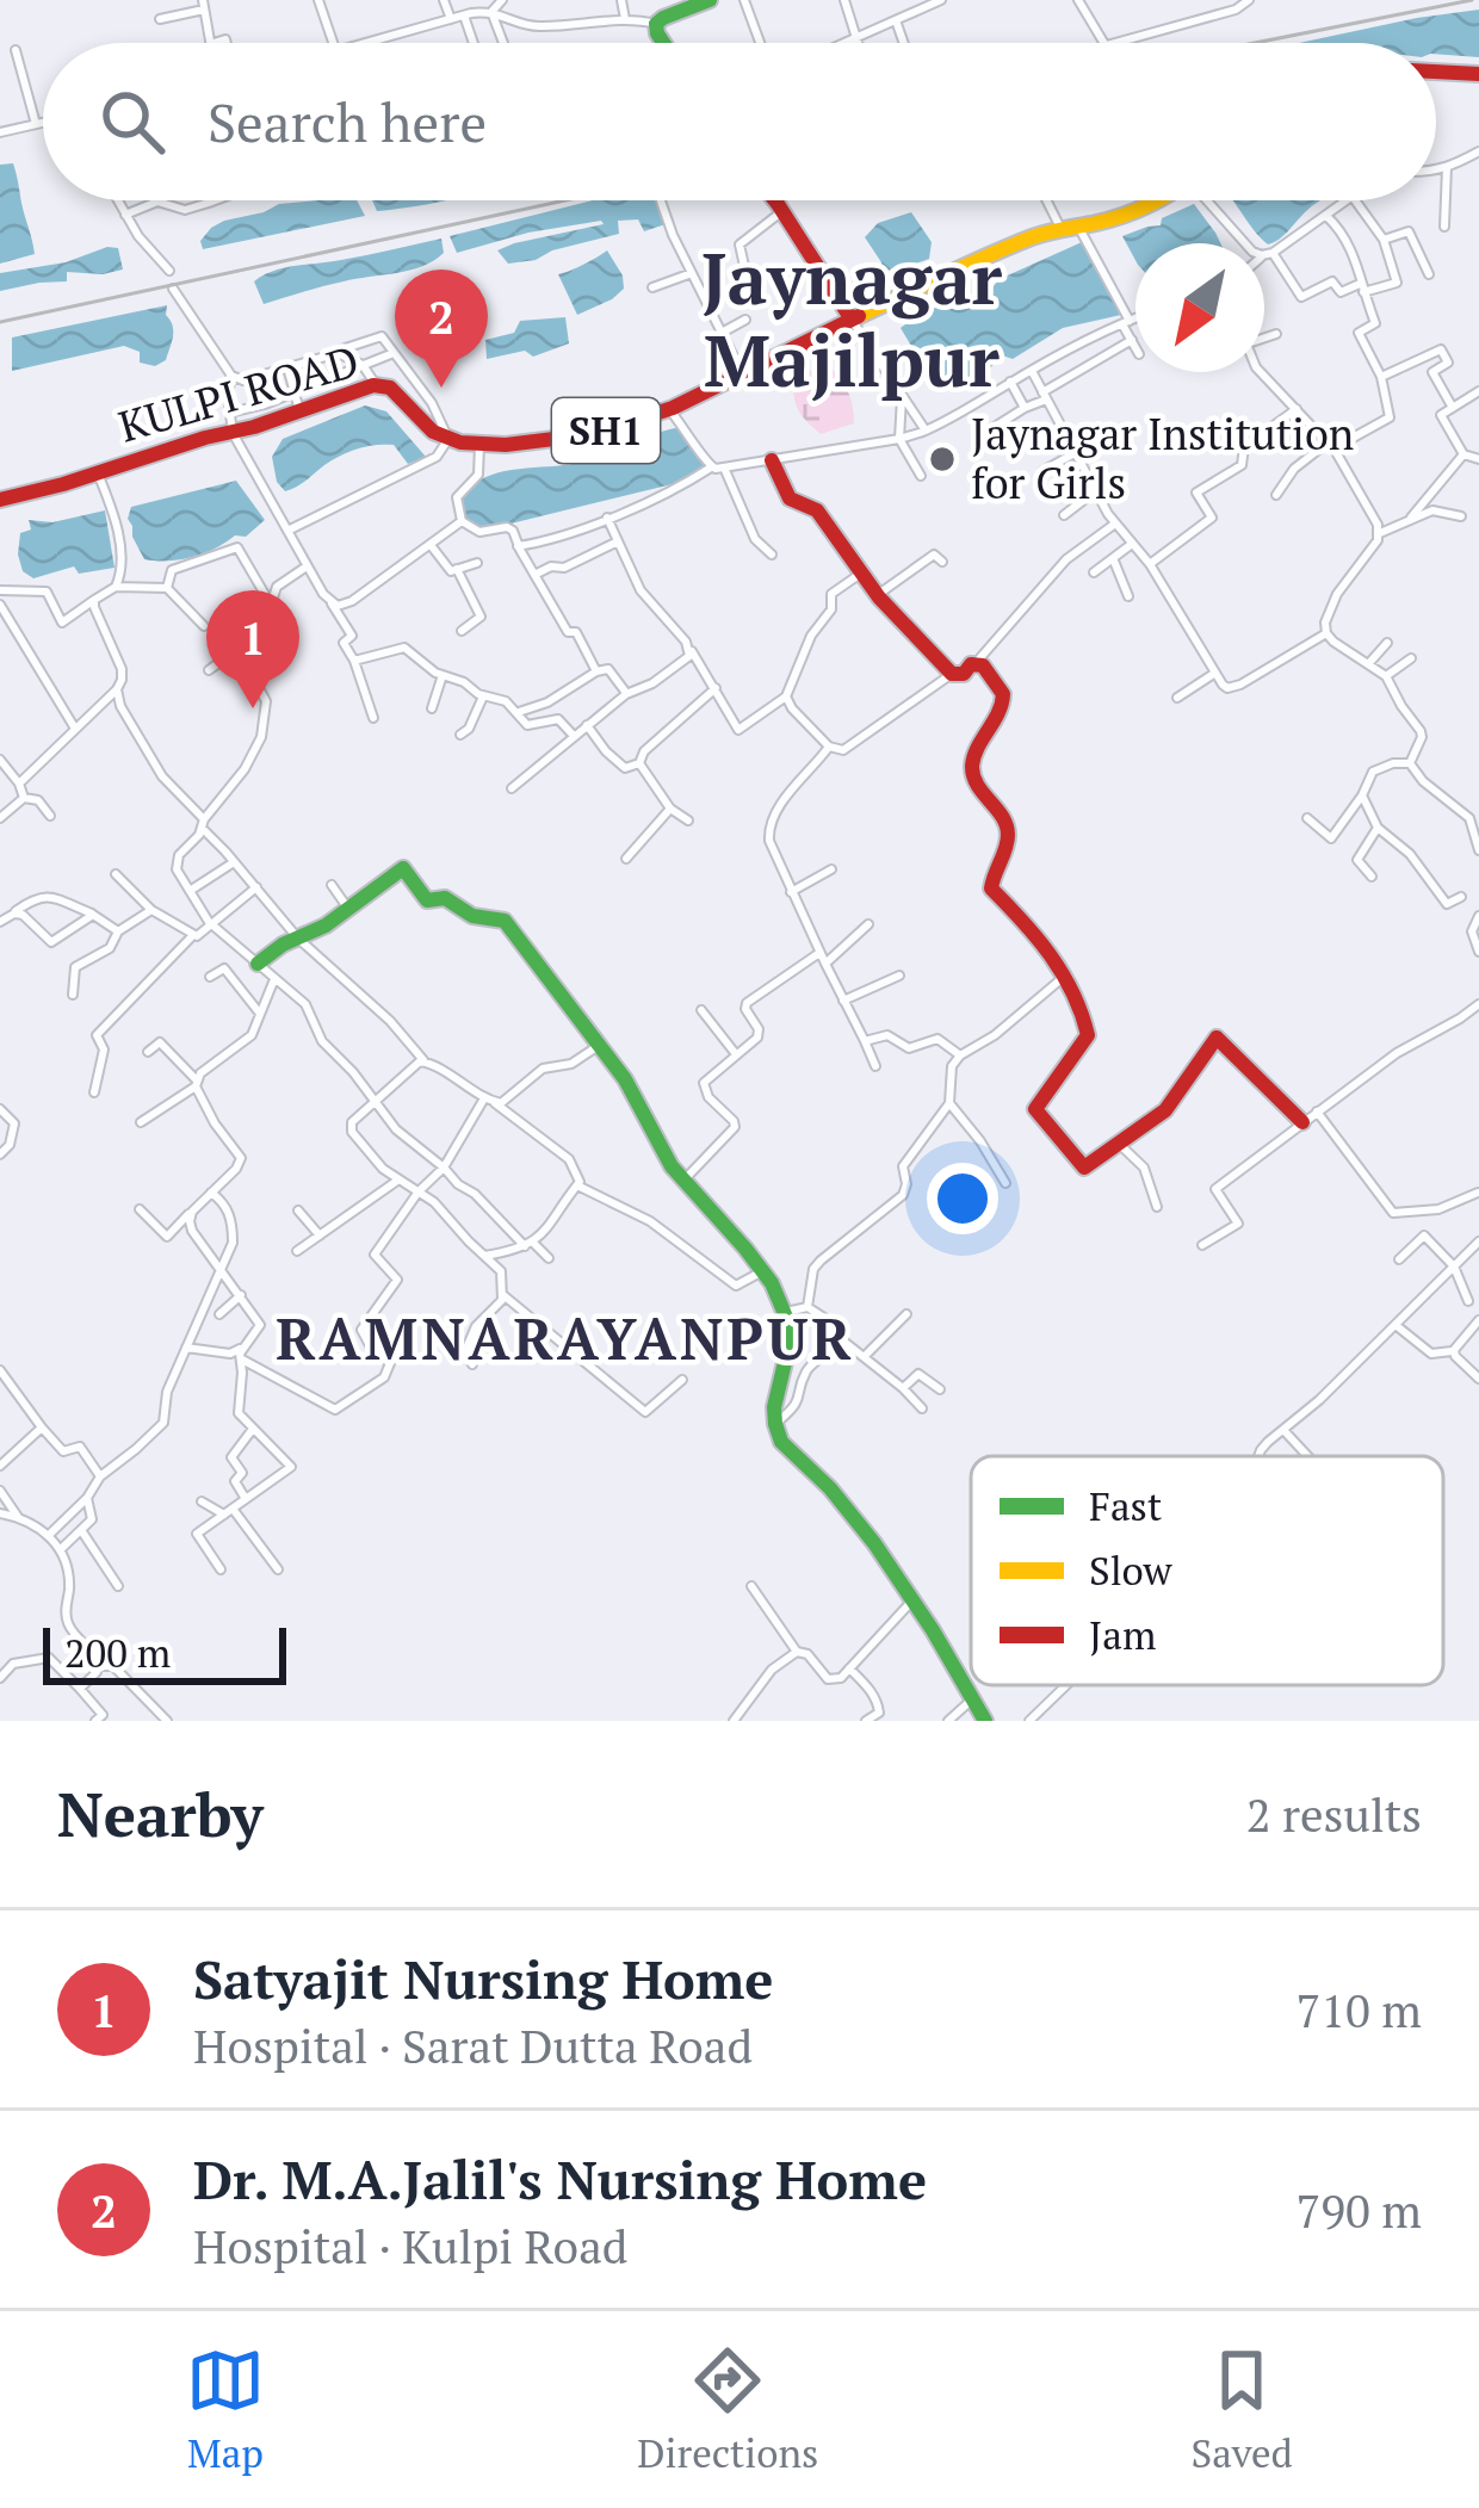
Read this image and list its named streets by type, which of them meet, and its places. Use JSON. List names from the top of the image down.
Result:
{
  "streets": {
    "street": ["KULPI ROAD", "SH1"]
  },
  "districts": ["Jaynagar Majilpur", "RAMNARAYANPUR"],
  "places": ["Jaynagar Institution for Girls"],
  "legend": ["Fast", "Slow", "Jam"],
  "scale_bar": "200 m",
  "north": "bottom left",
  "page": {
    "search": "Search here",
    "pins": ["2", "1"],
    "scale": "200 m",
    "heading": ["Nearby", "2 results"],
    "list": [
      {
        "mark": "1",
        "name": "Satyajit Nursing Home",
        "note": "Hospital · Sarat Dutta Road",
        "value": "710 m"
      },
      {
        "mark": "2",
        "name": "Dr. M.A.Jalil's Nursing Home",
        "note": "Hospital · Kulpi Road",
        "value": "790 m"
      }
    ],
    "nav": ["Map", "Directions", "Saved"]
  }
}
